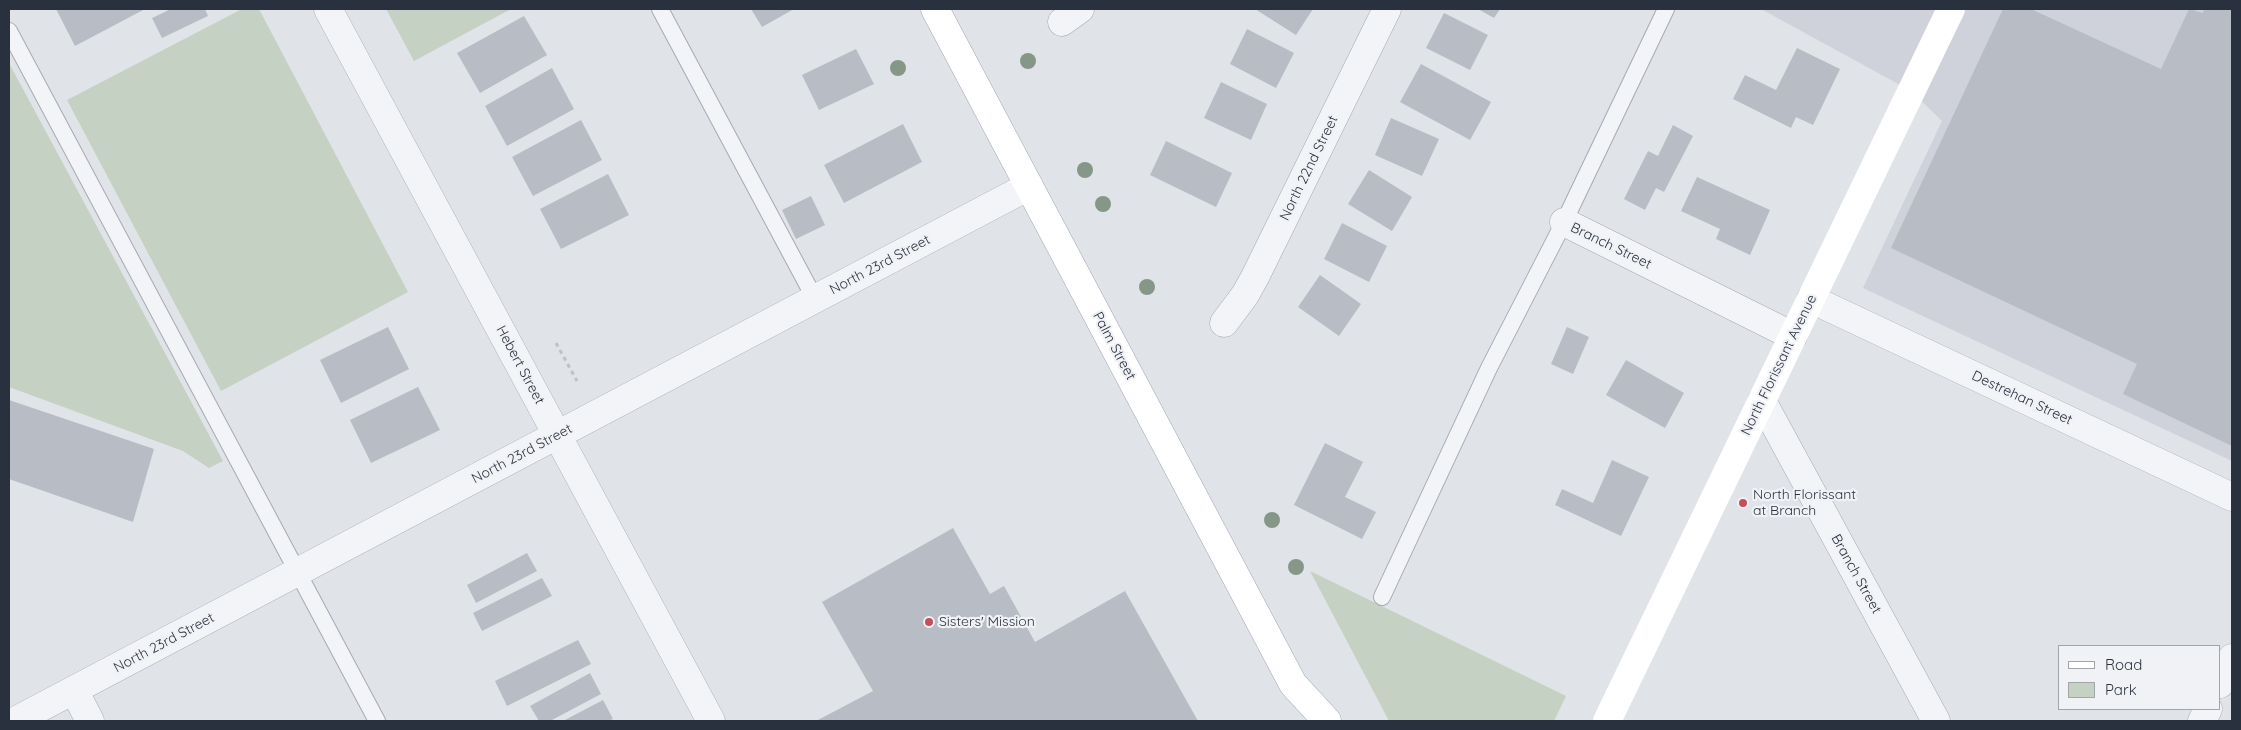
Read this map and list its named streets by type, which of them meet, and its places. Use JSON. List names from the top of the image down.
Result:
{
  "streets": {
    "main road": ["Palm Street", "North Florissant Avenue"],
    "street": [
      "North 22nd Street",
      "Branch Street",
      "North 23rd Street",
      "Hebert Street",
      "Destrehan Street"
    ]
  },
  "crossings": [
    ["Branch Street", "North Florissant Avenue"],
    ["North 23rd Street", "Palm Street"],
    ["North 23rd Street", "Hebert Street"],
    ["North Florissant Avenue", "Destrehan Street"]
  ],
  "places": ["North Florissant at Branch", "Sisters' Mission"],
  "legend": ["Road", "Park"]
}
